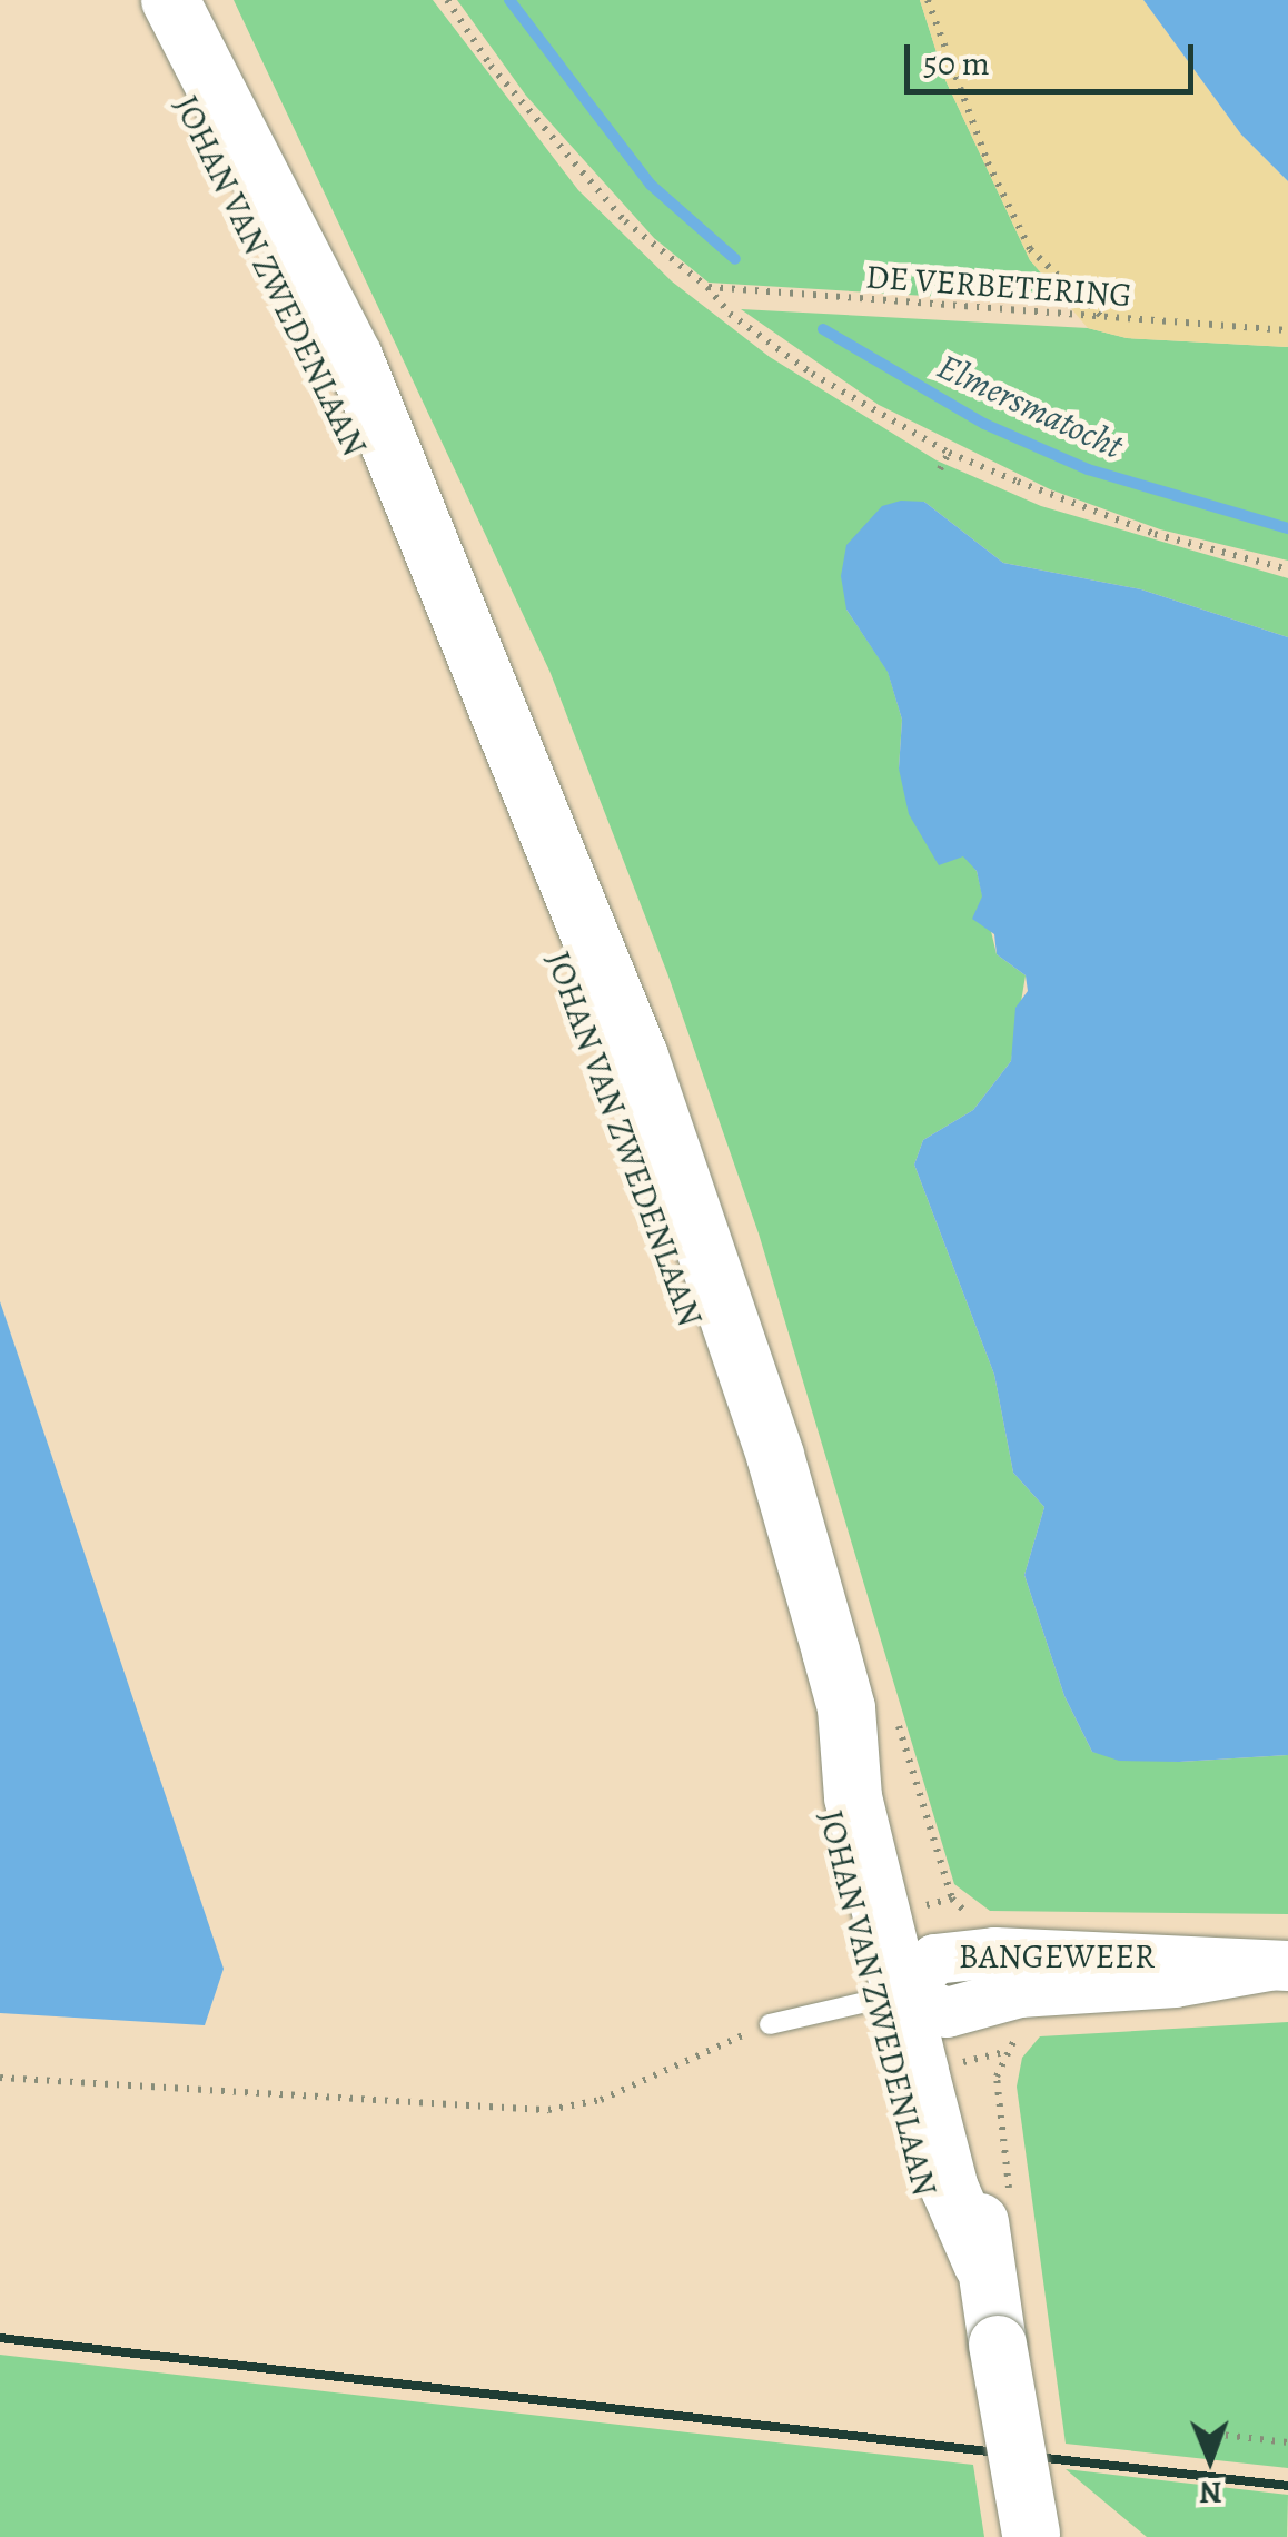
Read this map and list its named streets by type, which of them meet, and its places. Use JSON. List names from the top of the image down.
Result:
{
  "streets": {
    "main road": ["JOHAN VAN ZWEDENLAAN"],
    "street": ["BANGEWEER"],
    "path": ["DE VERBETERING"]
  },
  "crossings": [
    ["JOHAN VAN ZWEDENLAAN", "BANGEWEER"]
  ],
  "water": ["Elmersmatocht"],
  "scale_bar": "50 m",
  "north": "bottom"
}
